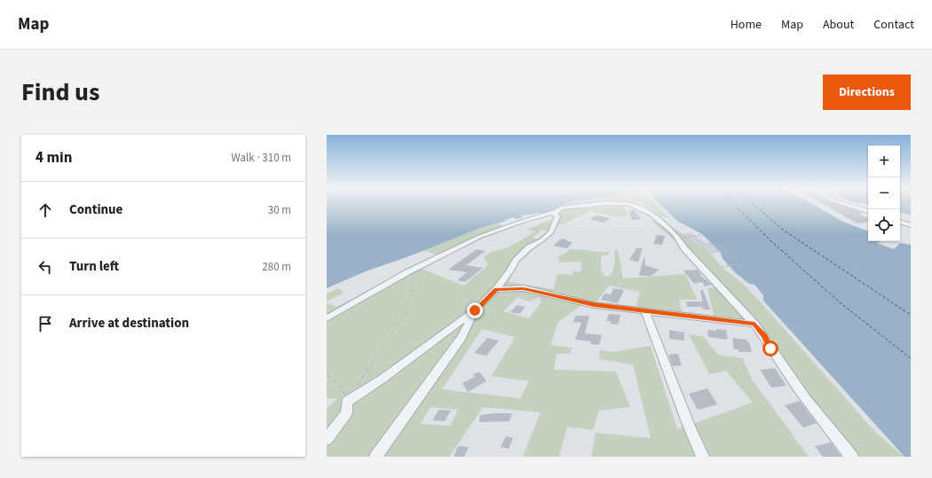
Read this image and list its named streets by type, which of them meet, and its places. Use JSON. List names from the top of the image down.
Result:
{
  "page": {
    "header": "Map",
    "nav": [
      "Home",
      "Map",
      "About",
      "Contact"
    ],
    "title": "Find us",
    "buttons": "Directions",
    "heading": ["4 min", "Walk · 310 m"],
    "map_buttons": ["+", "−"],
    "list": [
      ["Continue", "30 m"],
      ["Turn left", "280 m"],
      "Arrive at destination"
    ]
  }
}
